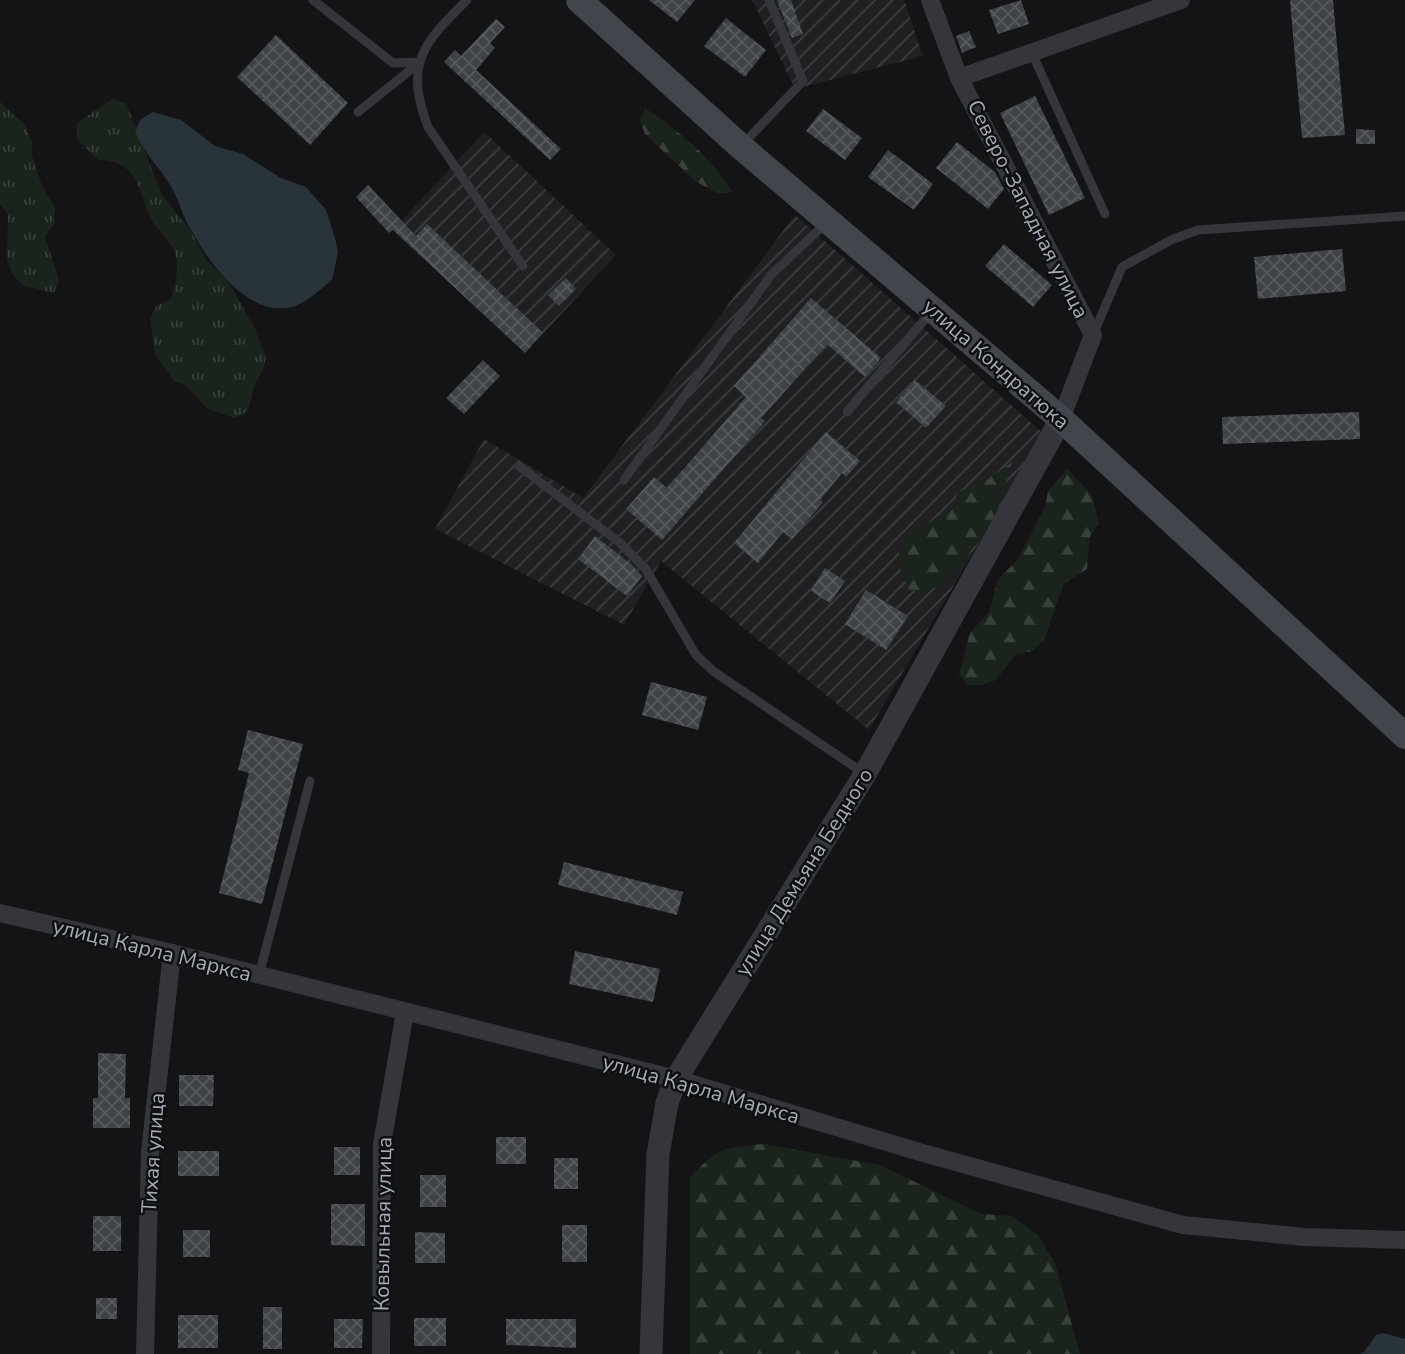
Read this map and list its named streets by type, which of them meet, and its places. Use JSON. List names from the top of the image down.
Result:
{
  "streets": {
    "main road": ["улица Кондратюка"],
    "street": [
      "Северо-Западная улица",
      "улица Демьяна Бедного",
      "улица Карла Маркса",
      "Тихая улица",
      "Ковыльная улица"
    ]
  },
  "crossings": [
    ["Северо-Западная улица", "улица Кондратюка"],
    ["Северо-Западная улица", "улица Демьяна Бедного"],
    ["улица Кондратюка", "улица Демьяна Бедного"],
    ["улица Демьяна Бедного", "улица Карла Маркса"],
    ["улица Карла Маркса", "Тихая улица"],
    ["улица Карла Маркса", "Ковыльная улица"]
  ]
}
